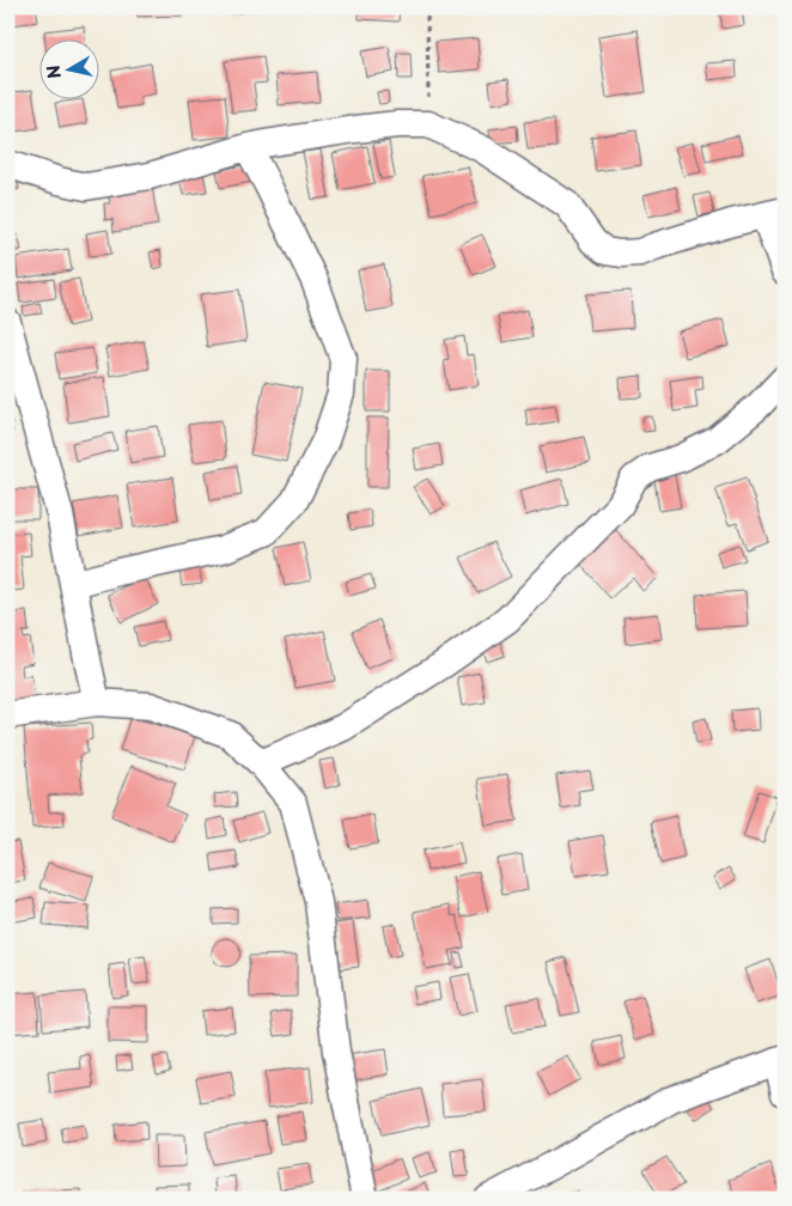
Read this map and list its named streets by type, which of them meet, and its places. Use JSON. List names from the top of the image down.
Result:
{
  "north": "left"
}
